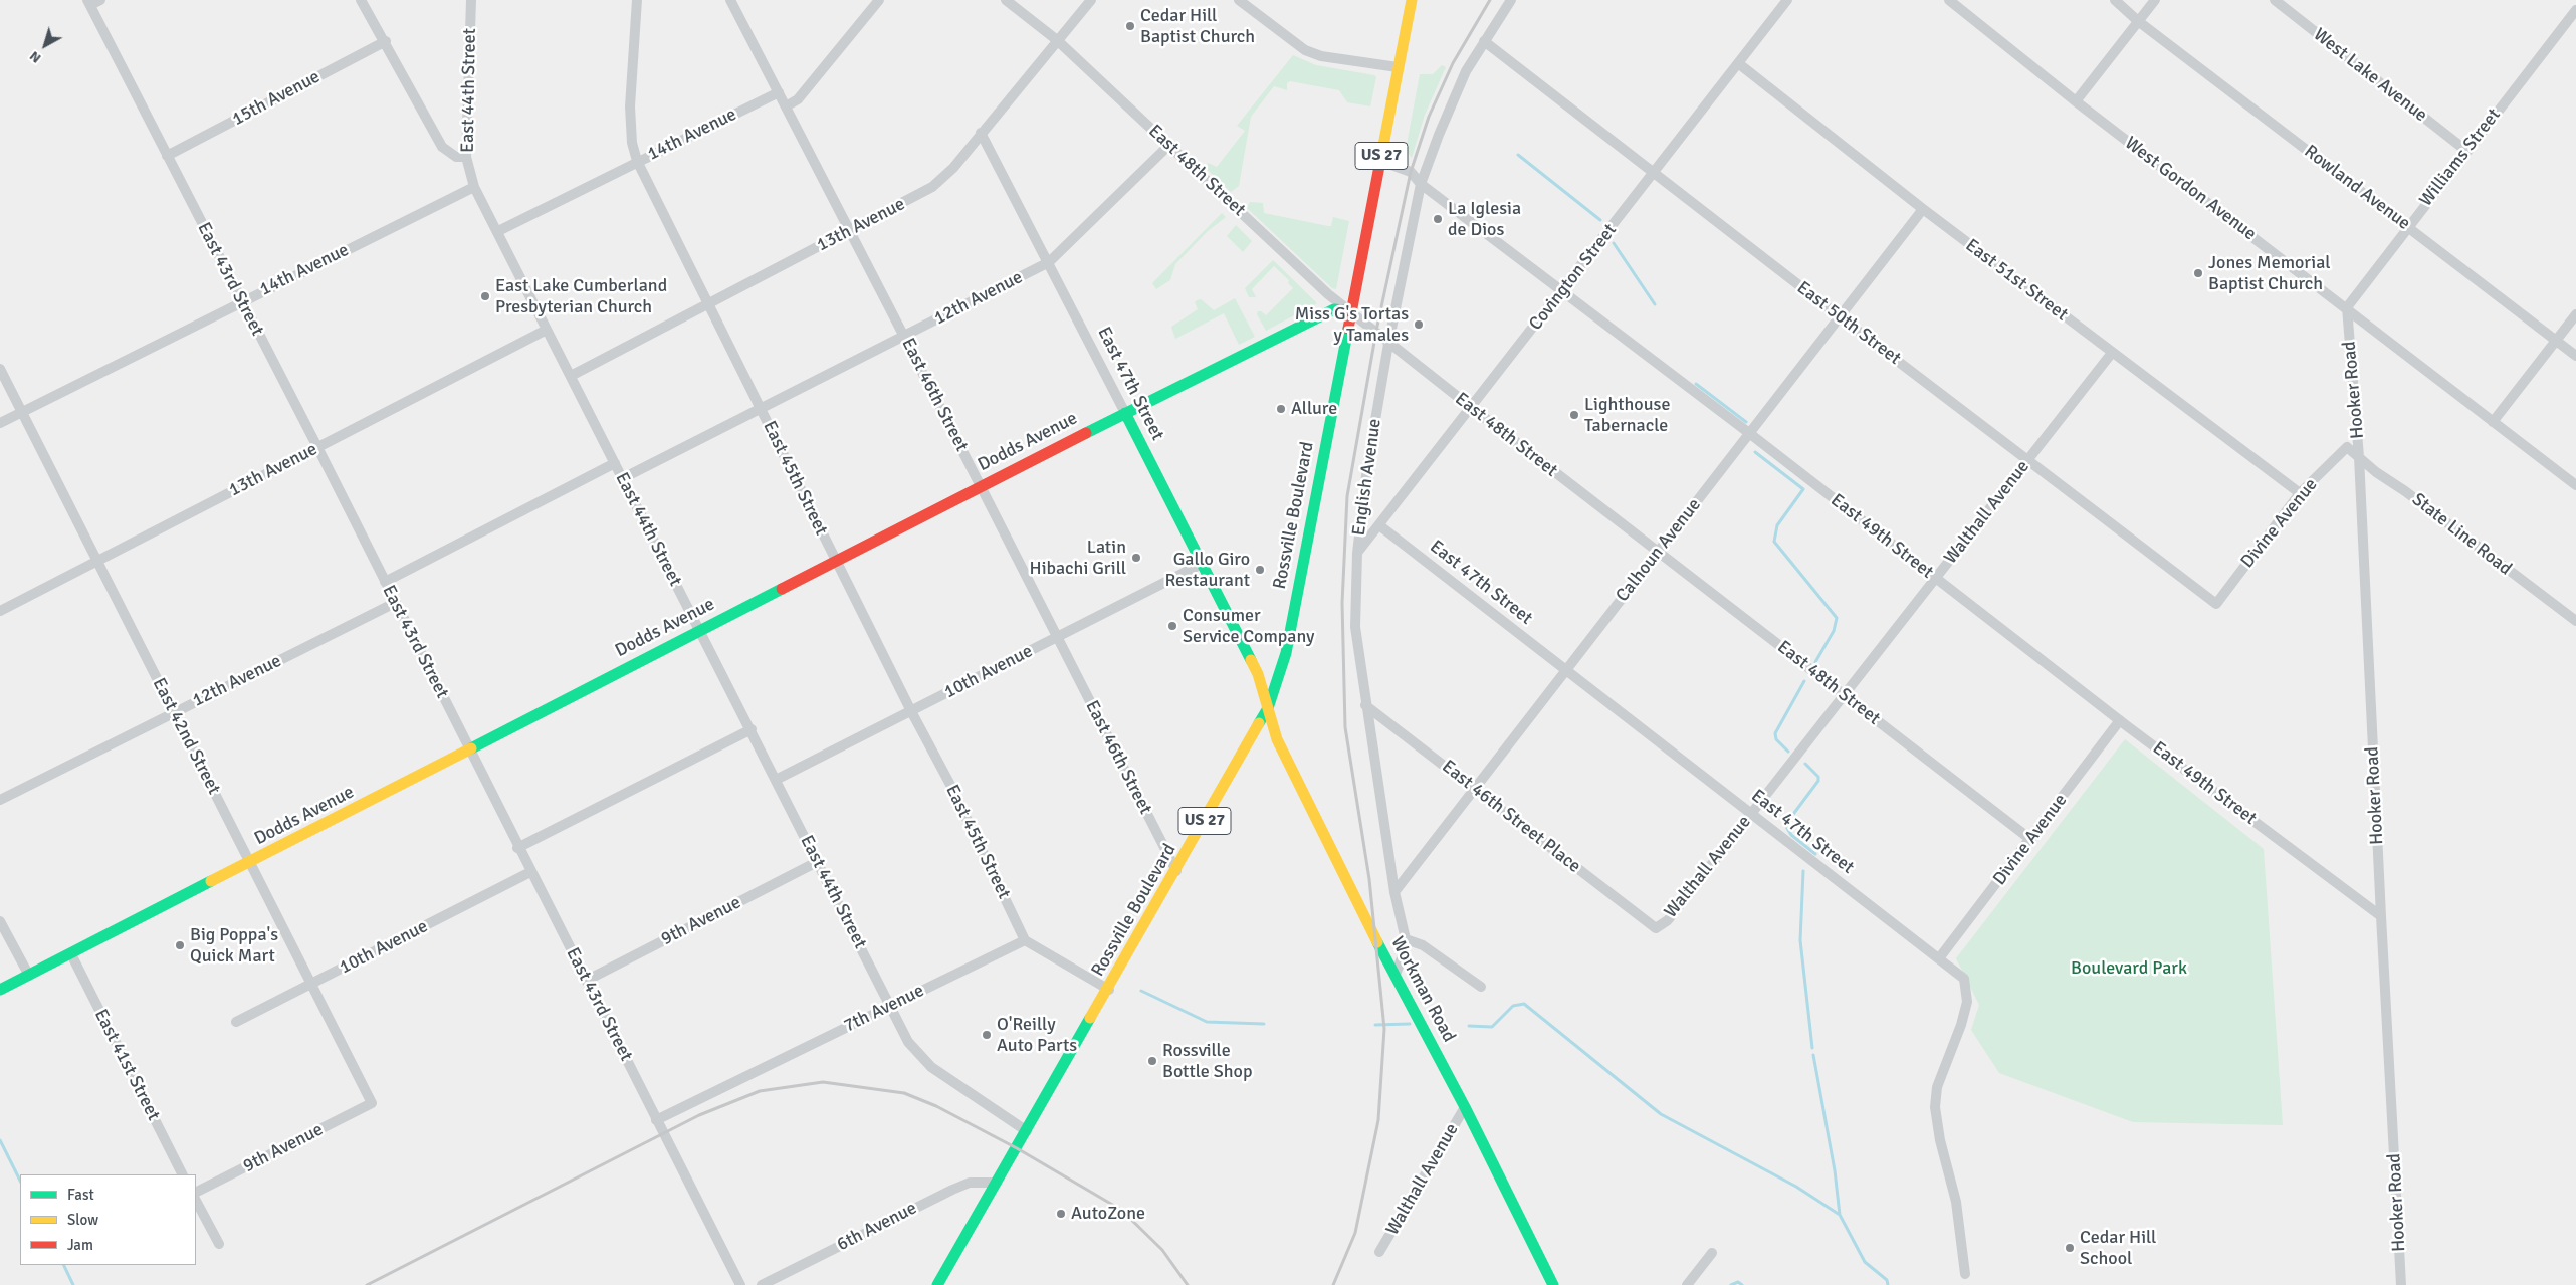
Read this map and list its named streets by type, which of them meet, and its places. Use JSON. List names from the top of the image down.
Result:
{
  "streets": {
    "main road": [
      "US 27",
      "East 47th Street",
      "Dodds Avenue",
      "Rossville Boulevard",
      "Workman Road"
    ],
    "street": [
      "West Lake Avenue",
      "East 44th Street",
      "15th Avenue",
      "14th Avenue",
      "Williams Street",
      "East 48th Street",
      "Rowland Avenue",
      "West Gordon Avenue",
      "13th Avenue",
      "Covington Street",
      "East 43rd Street",
      "East 51st Street",
      "12th Avenue",
      "East 50th Street",
      "Hooker Road",
      "East 46th Street",
      "English Avenue",
      "East 45th Street",
      "Walthall Avenue",
      "Divine Avenue",
      "State Line Road",
      "East 49th Street",
      "Calhoun Avenue",
      "10th Avenue",
      "East 42nd Street",
      "East 46th Street Place",
      "9th Avenue",
      "7th Avenue",
      "East 41st Street",
      "6th Avenue"
    ]
  },
  "crossings": [
    ["West Lake Avenue", "Williams Street"],
    ["East 44th Street", "14th Avenue"],
    ["East 44th Street", "13th Avenue"],
    ["East 44th Street", "12th Avenue"],
    ["East 44th Street", "Dodds Avenue"],
    ["East 44th Street", "Rossville Boulevard"],
    ["East 44th Street", "10th Avenue"],
    ["East 44th Street", "9th Avenue"],
    ["East 44th Street", "7th Avenue"],
    ["15th Avenue", "East 43rd Street"],
    ["14th Avenue", "East 43rd Street"],
    ["14th Avenue", "East 46th Street"],
    ["14th Avenue", "East 45th Street"],
    ["14th Avenue", "East 42nd Street"],
    ["Williams Street", "Rowland Avenue"],
    ["Williams Street", "West Gordon Avenue"],
    ["Williams Street", "Hooker Road"],
    ["East 48th Street", "13th Avenue"],
    ["East 48th Street", "Covington Street"],
    ["East 48th Street", "12th Avenue"],
    ["East 48th Street", "Dodds Avenue"],
    ["East 48th Street", "English Avenue"],
    ["East 48th Street", "Walthall Avenue"],
    ["East 48th Street", "Rossville Boulevard"],
    ["East 48th Street", "Divine Avenue"],
    ["East 48th Street", "Calhoun Avenue"],
    ["West Gordon Avenue", "Hooker Road"],
    ["13th Avenue", "East 43rd Street"],
    ["13th Avenue", "East 47th Street"],
    ["13th Avenue", "East 46th Street"],
    ["13th Avenue", "East 45th Street"],
    ["13th Avenue", "East 42nd Street"],
    ["Covington Street", "East 51st Street"],
    ["Covington Street", "East 50th Street"],
    ["Covington Street", "East 47th Street"],
    ["Covington Street", "English Avenue"],
    ["Covington Street", "East 49th Street"],
    ["East 43rd Street", "12th Avenue"],
    ["East 43rd Street", "Dodds Avenue"],
    ["East 43rd Street", "10th Avenue"],
    ["East 43rd Street", "9th Avenue"],
    ["East 43rd Street", "7th Avenue"],
    ["East 51st Street", "Walthall Avenue"],
    ["East 51st Street", "Divine Avenue"],
    ["East 51st Street", "Calhoun Avenue"],
    ["12th Avenue", "East 47th Street"],
    ["12th Avenue", "East 46th Street"],
    ["12th Avenue", "East 45th Street"],
    ["12th Avenue", "East 42nd Street"],
    ["East 50th Street", "English Avenue"],
    ["East 50th Street", "Walthall Avenue"],
    ["East 50th Street", "Divine Avenue"],
    ["East 50th Street", "Calhoun Avenue"],
    ["East 47th Street", "Dodds Avenue"],
    ["East 47th Street", "Walthall Avenue"],
    ["East 47th Street", "Rossville Boulevard"],
    ["East 47th Street", "Divine Avenue"],
    ["East 47th Street", "Calhoun Avenue"],
    ["East 47th Street", "10th Avenue"],
    ["East 47th Street", "Workman Road"],
    ["Hooker Road", "State Line Road"],
    ["Hooker Road", "East 49th Street"],
    ["East 46th Street", "Dodds Avenue"],
    ["East 46th Street", "Rossville Boulevard"],
    ["East 46th Street", "10th Avenue"],
    ["Dodds Avenue", "East 45th Street"],
    ["Dodds Avenue", "Rossville Boulevard"],
    ["Dodds Avenue", "East 42nd Street"],
    ["Dodds Avenue", "East 41st Street"],
    ["English Avenue", "East 49th Street"],
    ["English Avenue", "Calhoun Avenue"],
    ["English Avenue", "East 46th Street Place"],
    ["English Avenue", "Workman Road"],
    ["East 45th Street", "10th Avenue"],
    ["East 45th Street", "7th Avenue"],
    ["Walthall Avenue", "East 49th Street"],
    ["Walthall Avenue", "East 46th Street Place"],
    ["Walthall Avenue", "Workman Road"],
    ["Rossville Boulevard", "East 49th Street"],
    ["Rossville Boulevard", "Workman Road"],
    ["Rossville Boulevard", "6th Avenue"],
    ["Divine Avenue", "State Line Road"],
    ["Divine Avenue", "East 49th Street"],
    ["East 49th Street", "Calhoun Avenue"],
    ["Calhoun Avenue", "East 46th Street Place"],
    ["10th Avenue", "East 42nd Street"],
    ["East 42nd Street", "9th Avenue"]
  ],
  "parks": ["Boulevard Park"],
  "places": [
    "Cedar Hill Baptist Church",
    "La Iglesia de Dios",
    "Jones Memorial Baptist Church",
    "East Lake Cumberland Presbyterian Church",
    "Miss G's Tortas y Tamales",
    "Allure",
    "Lighthouse Tabernacle",
    "Latin Hibachi Grill",
    "Gallo Giro Restaurant",
    "Consumer Service Company",
    "Big Poppa's Quick Mart",
    "O'Reilly Auto Parts",
    "Rossville Bottle Shop",
    "AutoZone",
    "Cedar Hill School"
  ],
  "legend": ["Fast", "Slow", "Jam"],
  "north": "bottom left"
}
